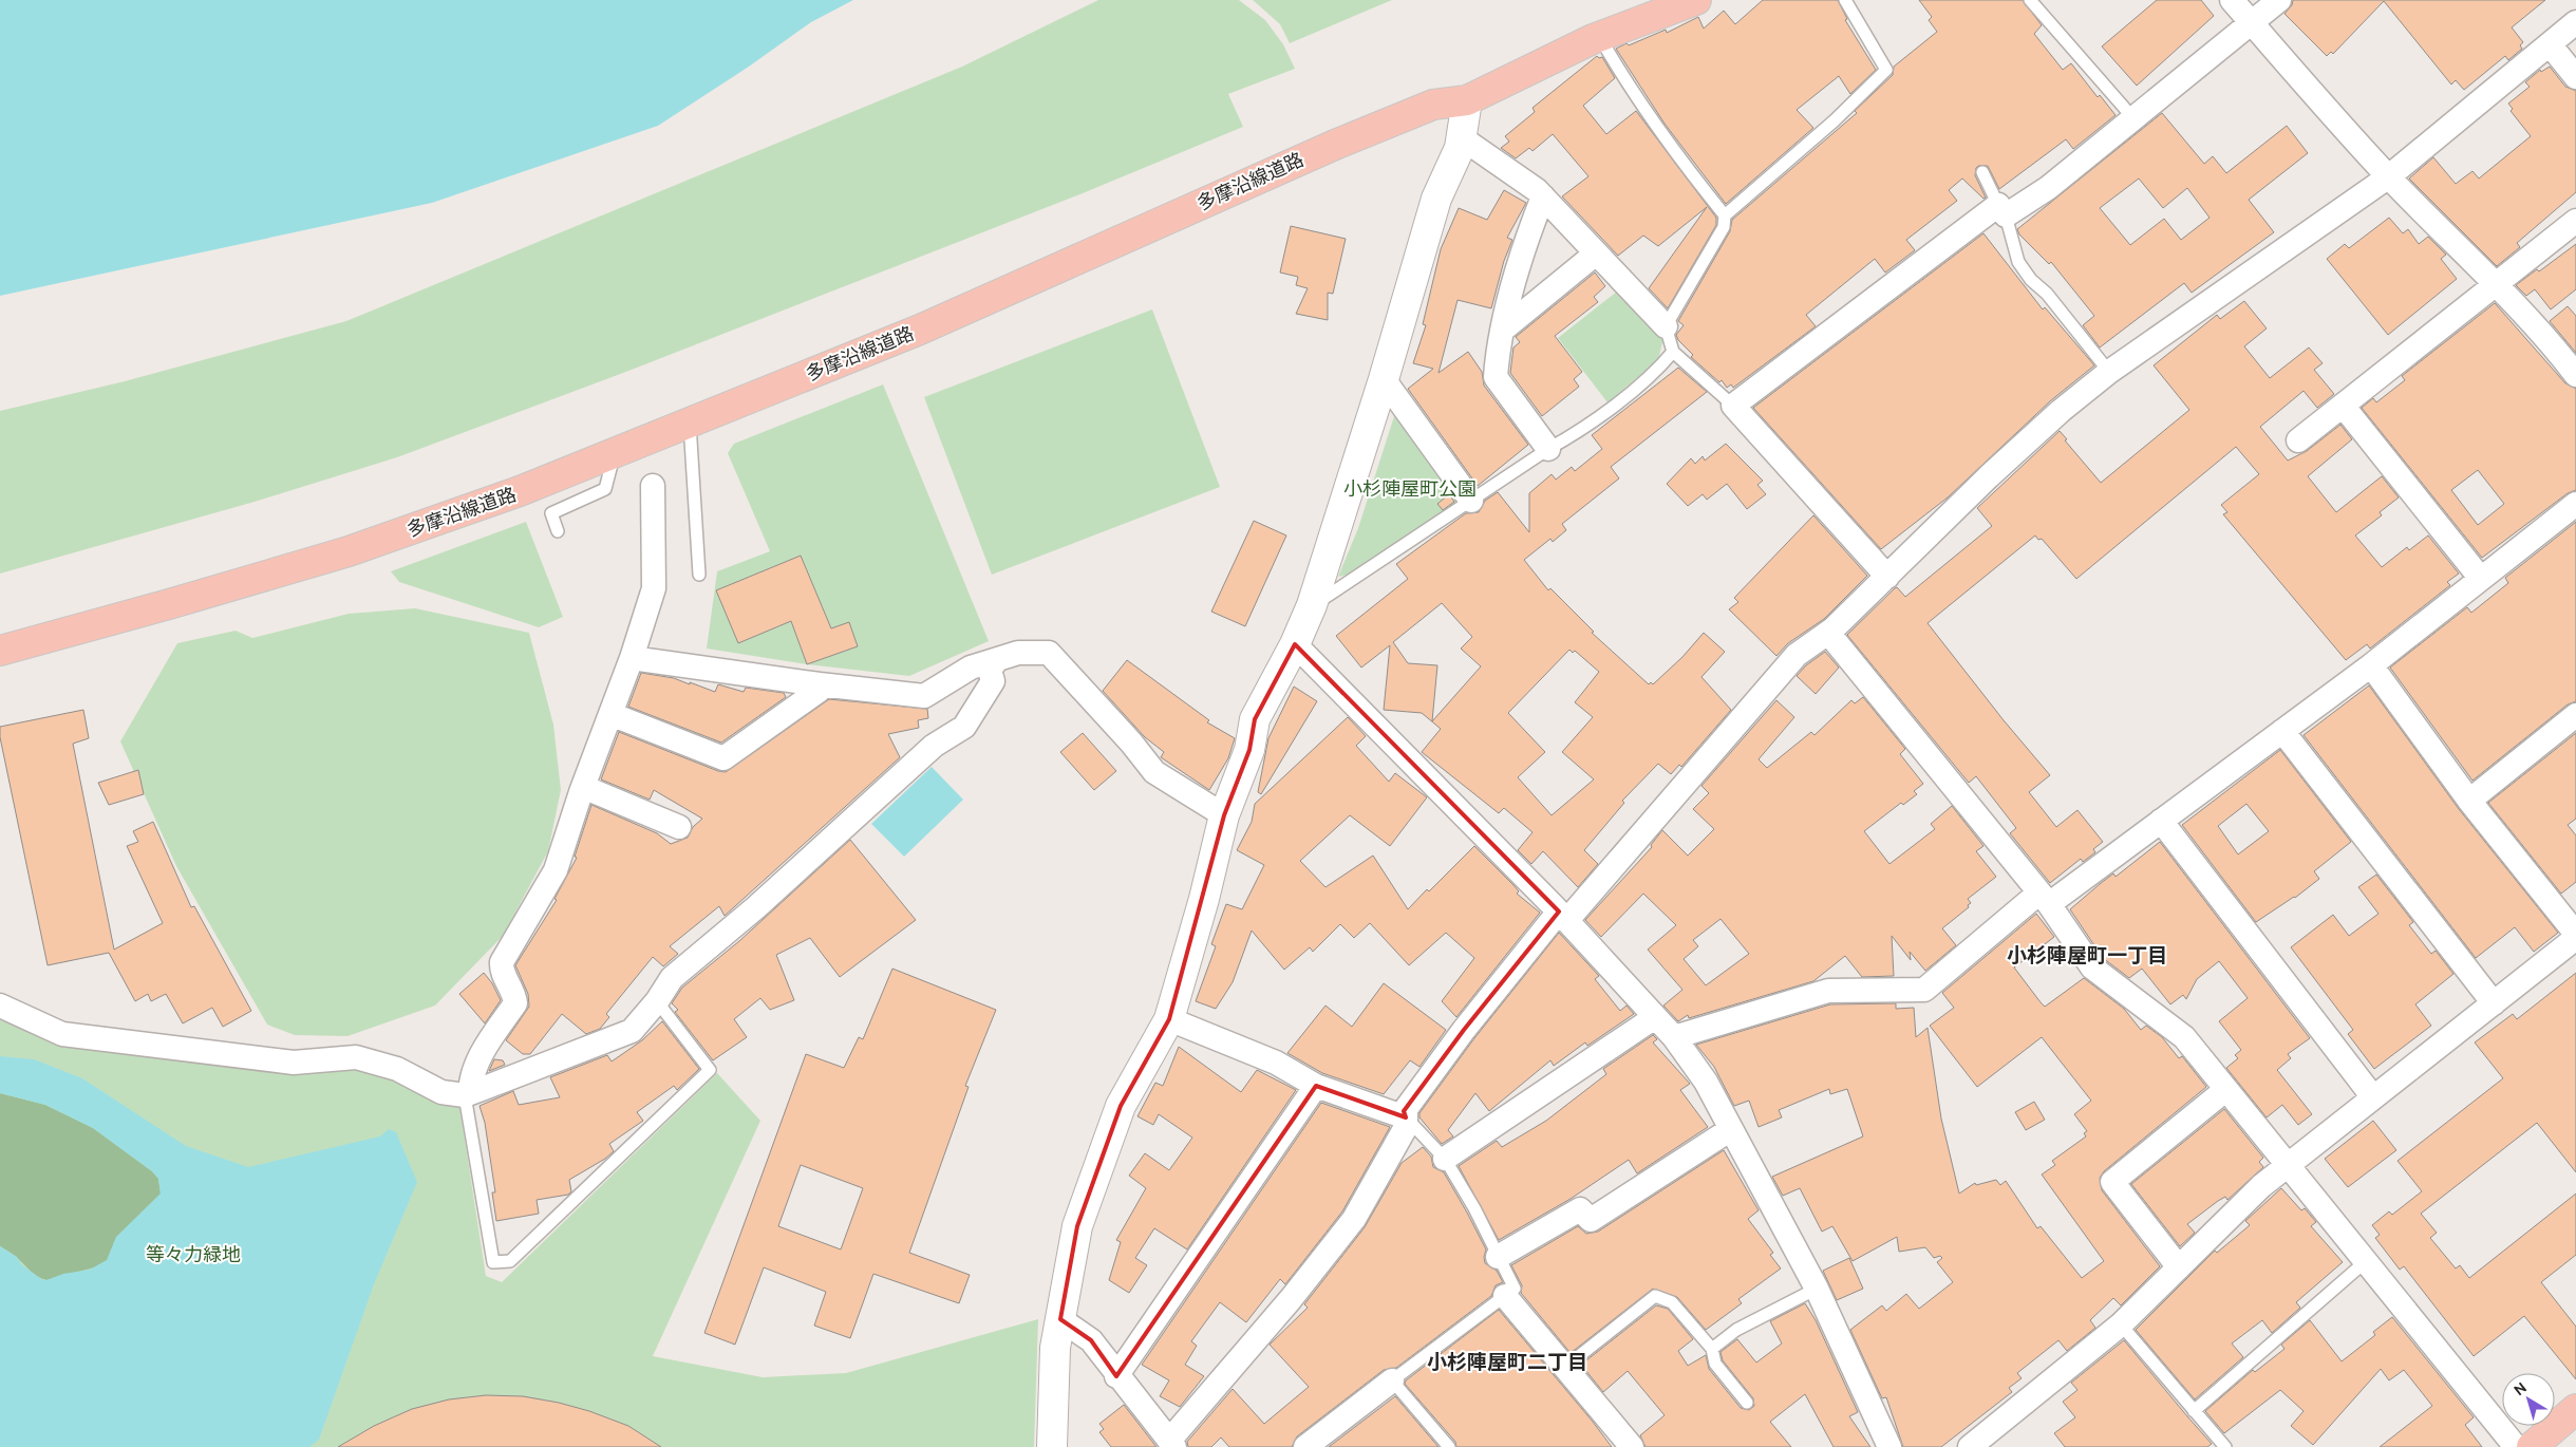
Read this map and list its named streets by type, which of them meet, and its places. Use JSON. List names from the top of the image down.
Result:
{
  "streets": {
    "main road": ["多摩沿線道路"]
  },
  "districts": ["小杉陣屋町一丁目", "小杉陣屋町二丁目"],
  "parks": ["小杉陣屋町公園", "等々力緑地"],
  "north": "top left"
}
